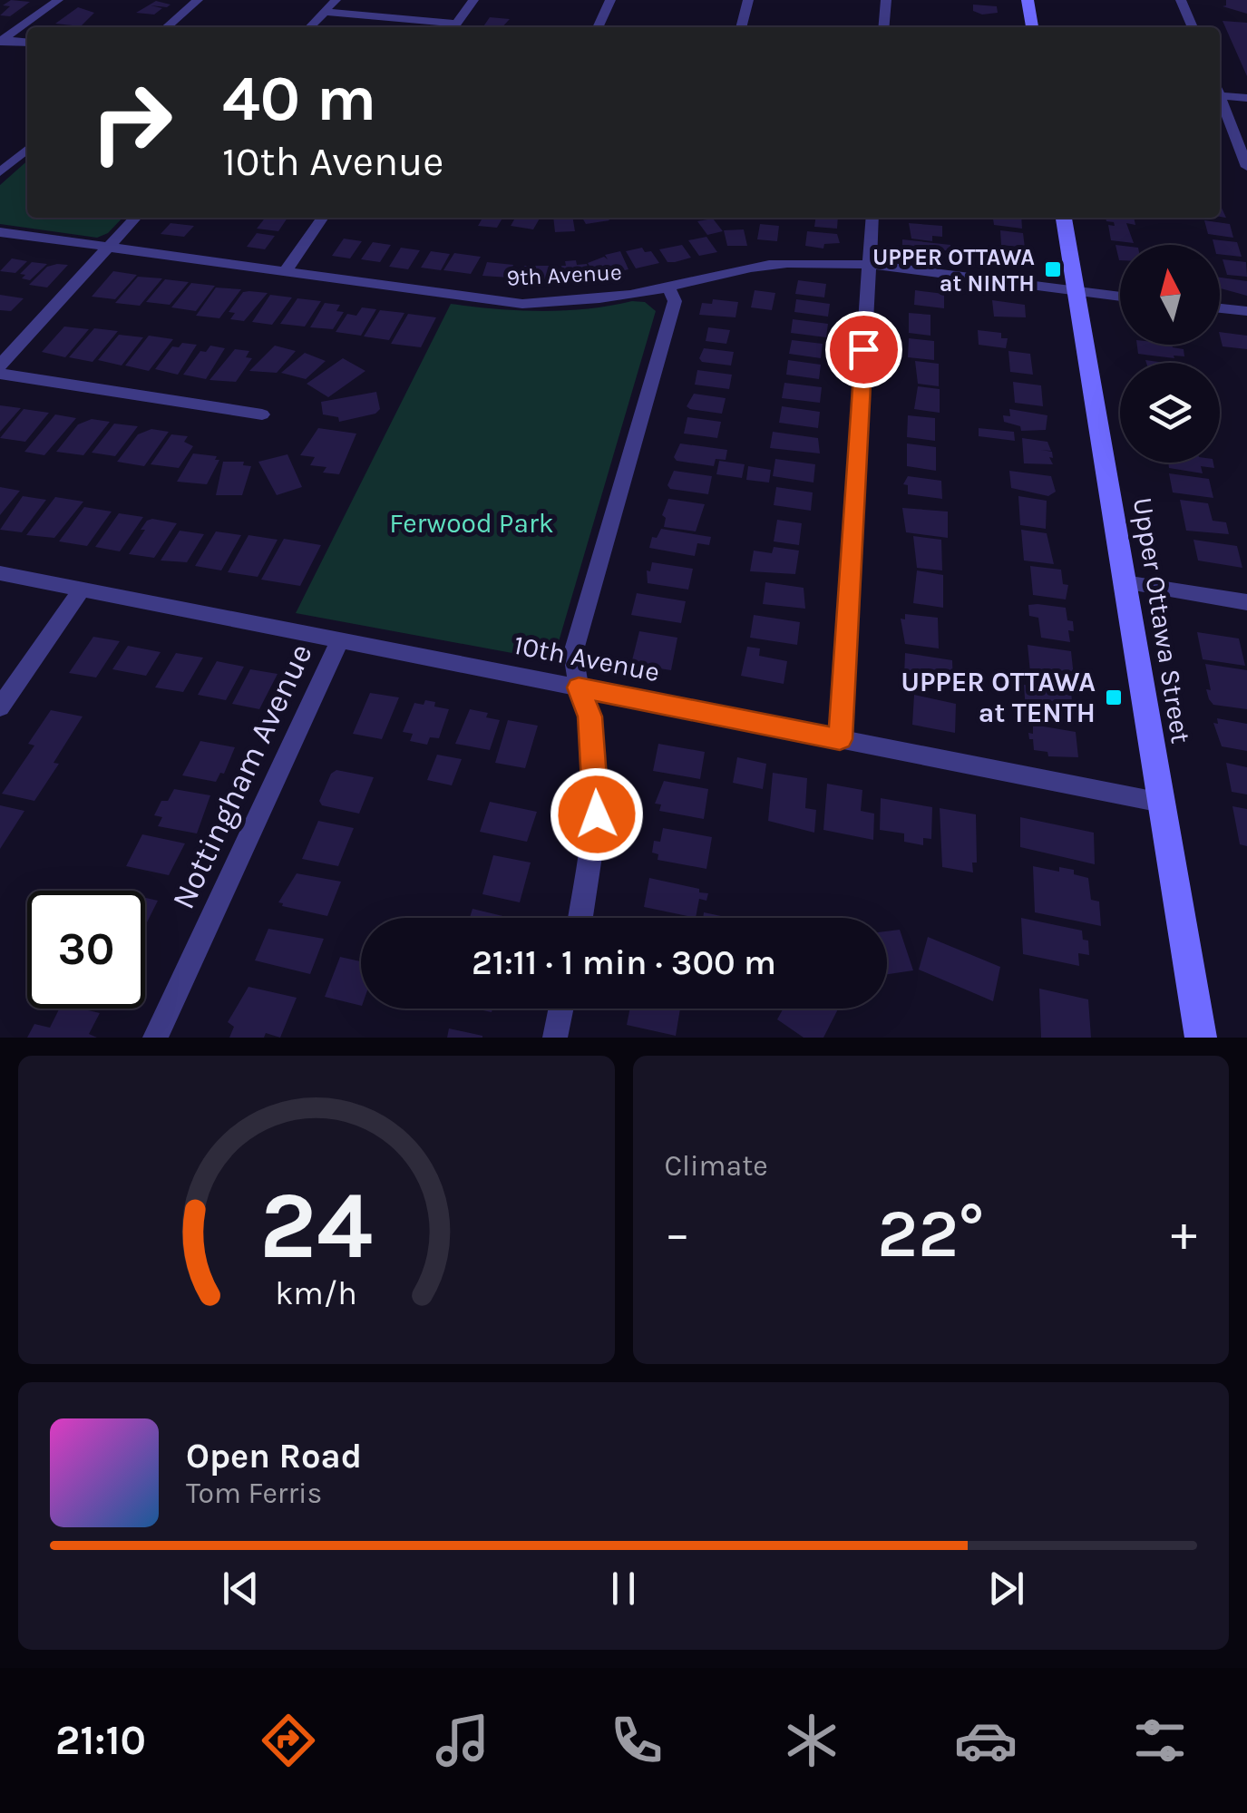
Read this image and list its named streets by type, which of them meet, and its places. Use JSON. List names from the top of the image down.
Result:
{
  "streets": {
    "main road": ["Upper Ottawa Street"],
    "street": ["9th Avenue", "10th Avenue", "Nottingham Avenue"]
  },
  "crossings": [
    ["9th Avenue", "Upper Ottawa Street"],
    ["Upper Ottawa Street", "10th Avenue"],
    ["10th Avenue", "Nottingham Avenue"]
  ],
  "parks": ["Ferwood Park"],
  "places": {
    "transit": ["UPPER OTTAWA at NINTH", "UPPER OTTAWA at TENTH"]
  },
  "north": "top",
  "page": {
    "turn": ["40 m", "10th Avenue"],
    "limit": "30",
    "trip": "21:11 · 1 min · 300 m",
    "tile": "Climate",
    "heat": ["−", "22°", "+"],
    "song": ["Open Road", "Tom Ferris"],
    "tabs": "21:10",
    "gauge": ["24", "km/h"]
  }
}
